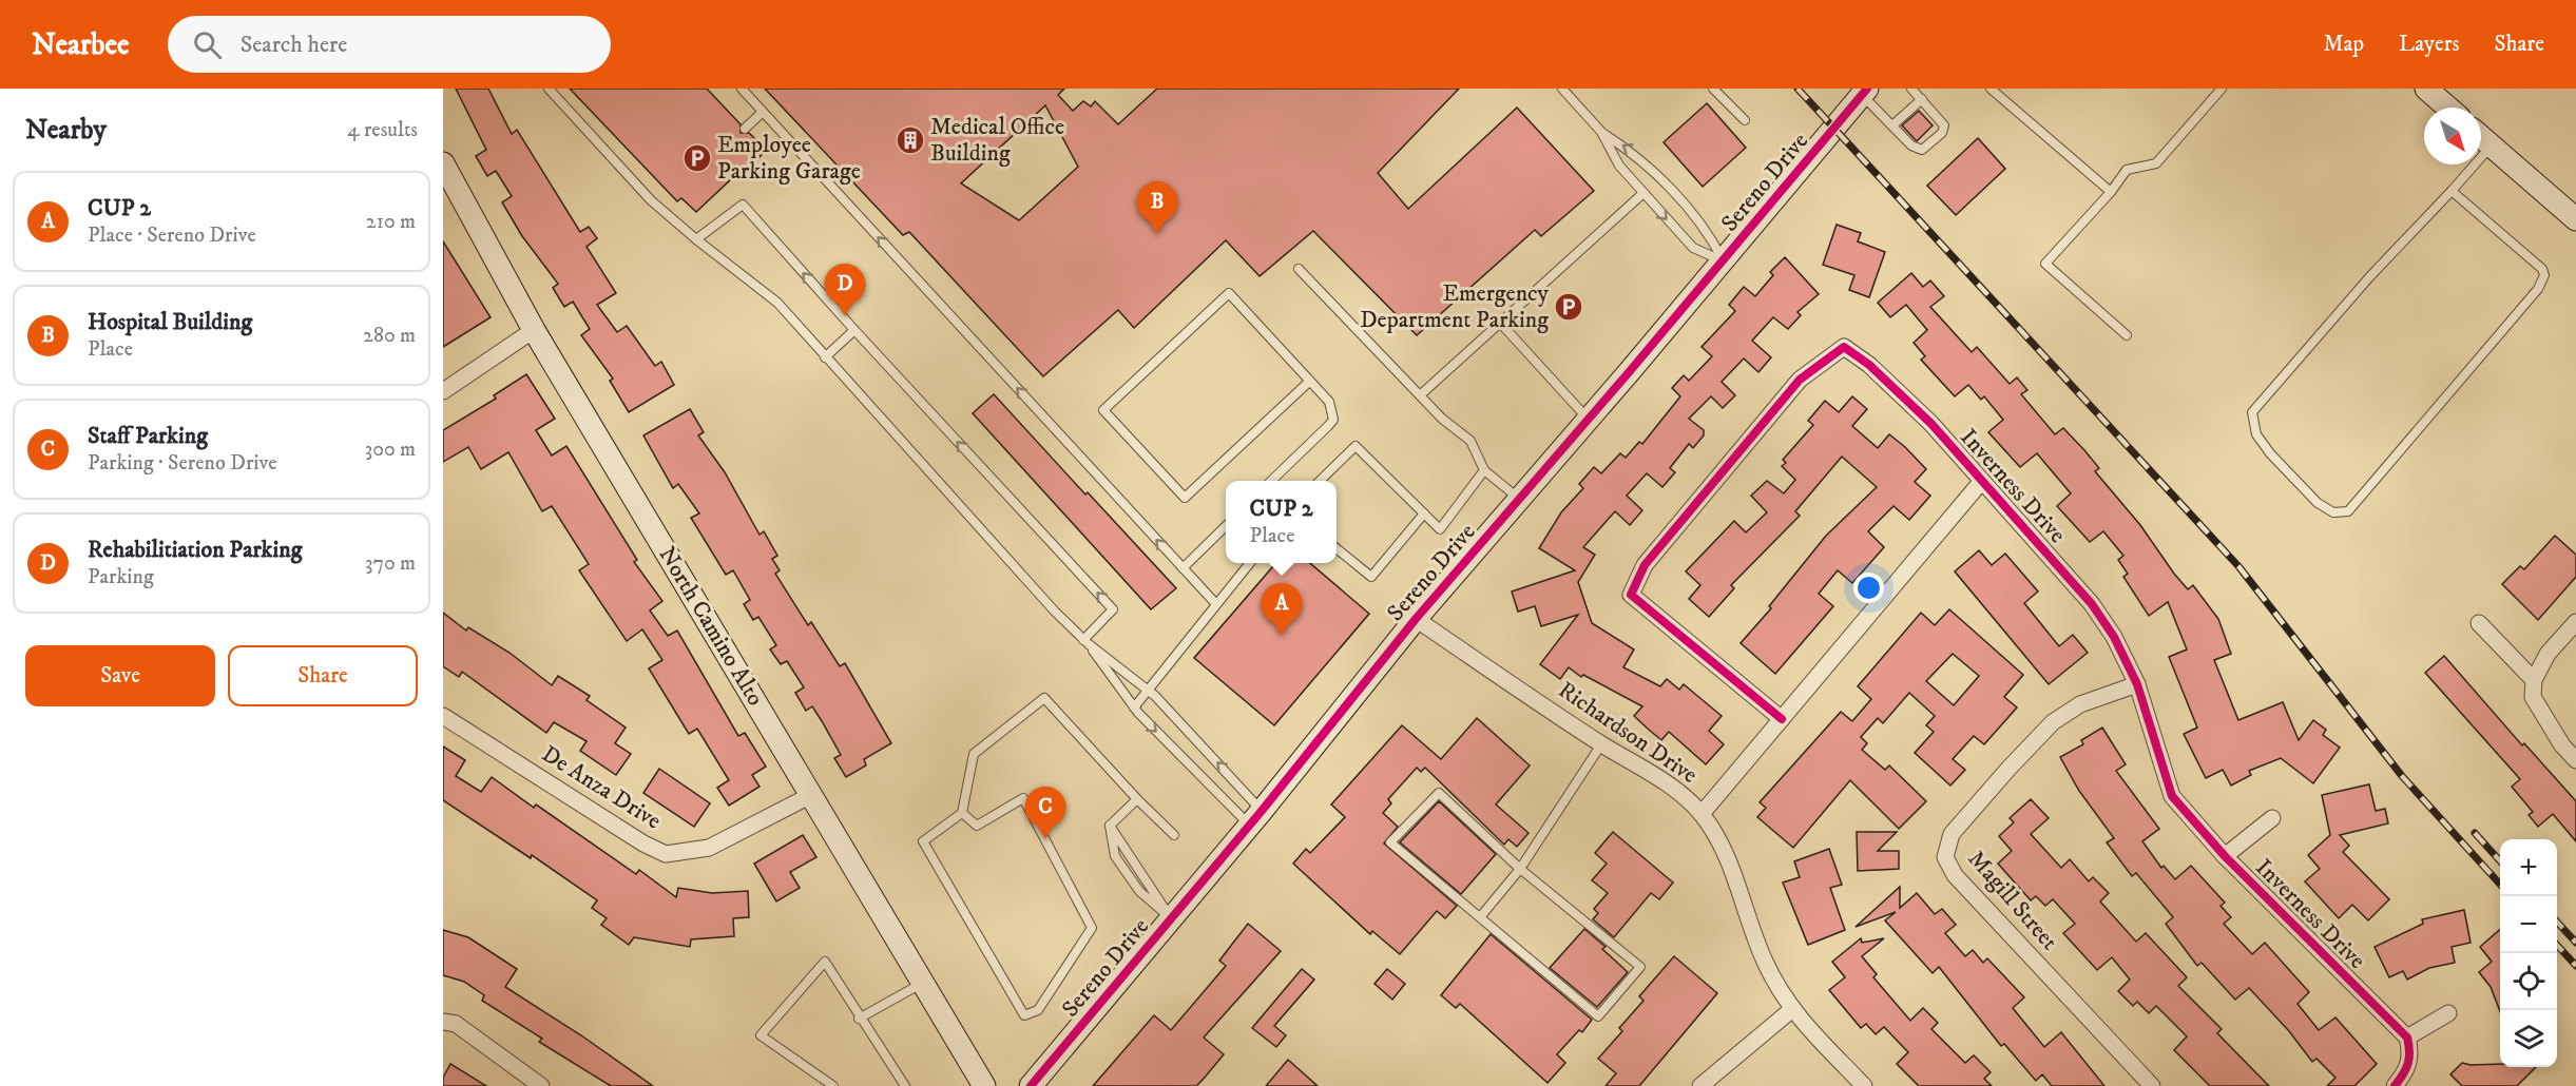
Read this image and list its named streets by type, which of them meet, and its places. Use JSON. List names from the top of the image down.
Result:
{
  "streets": {
    "street": [
      "Sereno Drive",
      "Inverness Drive",
      "North Camino Alto",
      "Richardson Drive",
      "De Anza Drive",
      "Magill Street"
    ]
  },
  "crossings": [
    ["Sereno Drive", "Richardson Drive"],
    ["Inverness Drive", "Magill Street"],
    ["North Camino Alto", "De Anza Drive"]
  ],
  "places": {
    "building": ["Medical Office Building"],
    "parking": ["Employee Parking Garage", "Emergency Department Parking"]
  },
  "north": "bottom right",
  "page": {
    "header": "Nearbee",
    "search": "Search here",
    "nav": ["Map", "Layers", "Share"],
    "heading": ["Nearby", "4 results"],
    "list": [
      {
        "mark": "A",
        "name": "CUP 2",
        "note": "Place · Sereno Drive",
        "value": "210 m"
      },
      {
        "mark": "B",
        "name": "Hospital Building",
        "note": "Place",
        "value": "280 m"
      },
      {
        "mark": "C",
        "name": "Staff Parking",
        "note": "Parking · Sereno Drive",
        "value": "300 m"
      },
      {
        "mark": "D",
        "name": "Rehabilitiation Parking",
        "note": "Parking",
        "value": "370 m"
      }
    ],
    "pins": [
      "B",
      "D",
      "A",
      "C"
    ],
    "popup": ["CUP 2", "Place"],
    "buttons": ["Save", "Share"],
    "map_buttons": ["+", "−"]
  }
}
